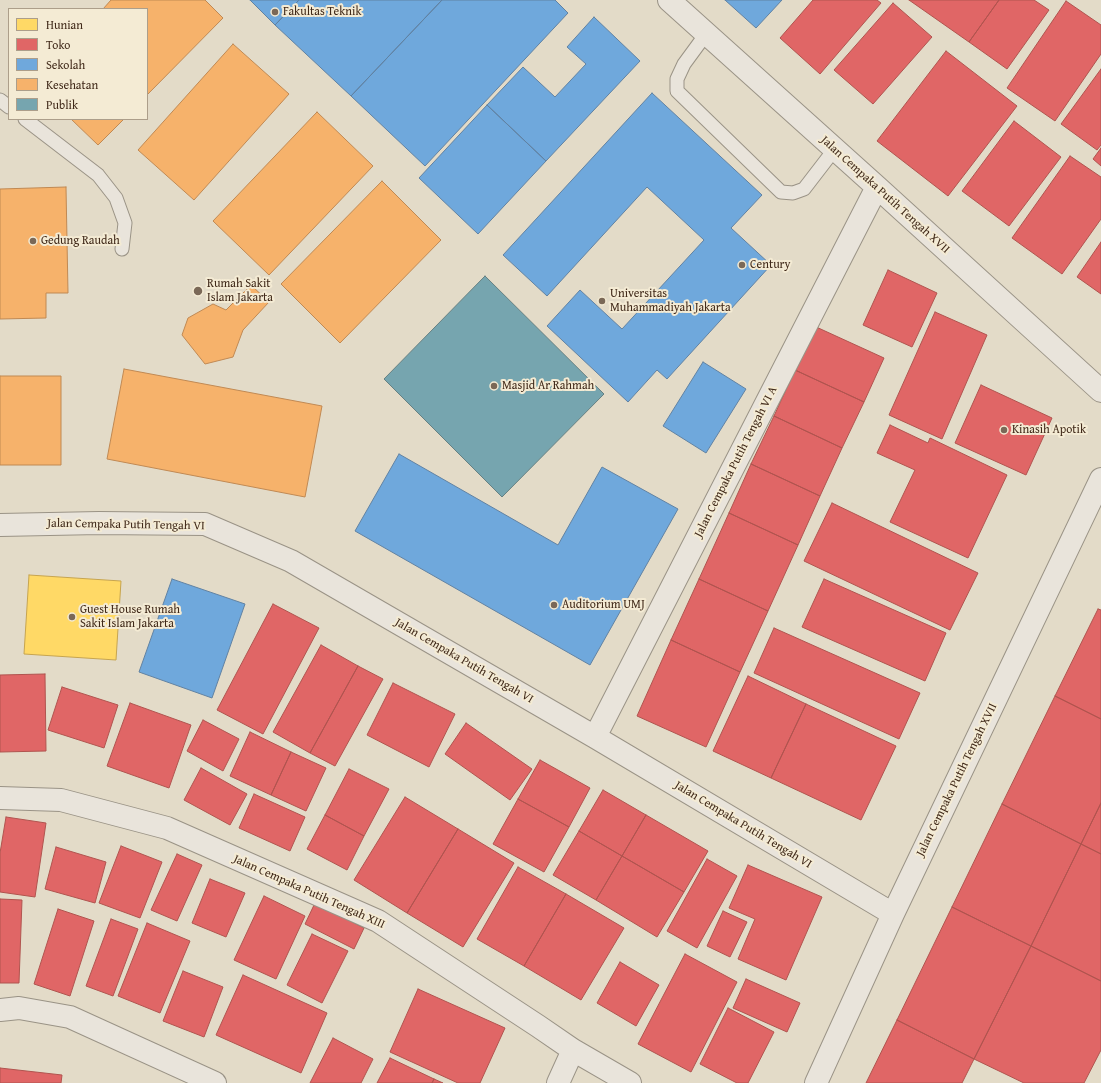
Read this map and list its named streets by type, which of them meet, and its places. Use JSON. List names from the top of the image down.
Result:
{
  "streets": {
    "street": [
      "Jalan Cempaka Putih Tengah XVII",
      "Jalan Cempaka Putih Tengah VI A",
      "Jalan Cempaka Putih Tengah VI",
      "Jalan Cempaka Putih Tengah XIII"
    ]
  },
  "crossings": [
    ["Jalan Cempaka Putih Tengah XVII", "Jalan Cempaka Putih Tengah VI A"],
    ["Jalan Cempaka Putih Tengah XVII", "Jalan Cempaka Putih Tengah VI"],
    ["Jalan Cempaka Putih Tengah VI A", "Jalan Cempaka Putih Tengah VI"]
  ],
  "places": [
    "Fakultas Teknik",
    "Gedung Raudah",
    "Century",
    "Rumah Sakit Islam Jakarta",
    "Universitas Muhammadiyah Jakarta",
    "Masjid Ar Rahmah",
    "Kinasih Apotik",
    "Auditorium UMJ",
    "Guest House Rumah Sakit Islam Jakarta"
  ],
  "legend": [
    "Hunian",
    "Toko",
    "Sekolah",
    "Kesehatan",
    "Publik"
  ]
}
